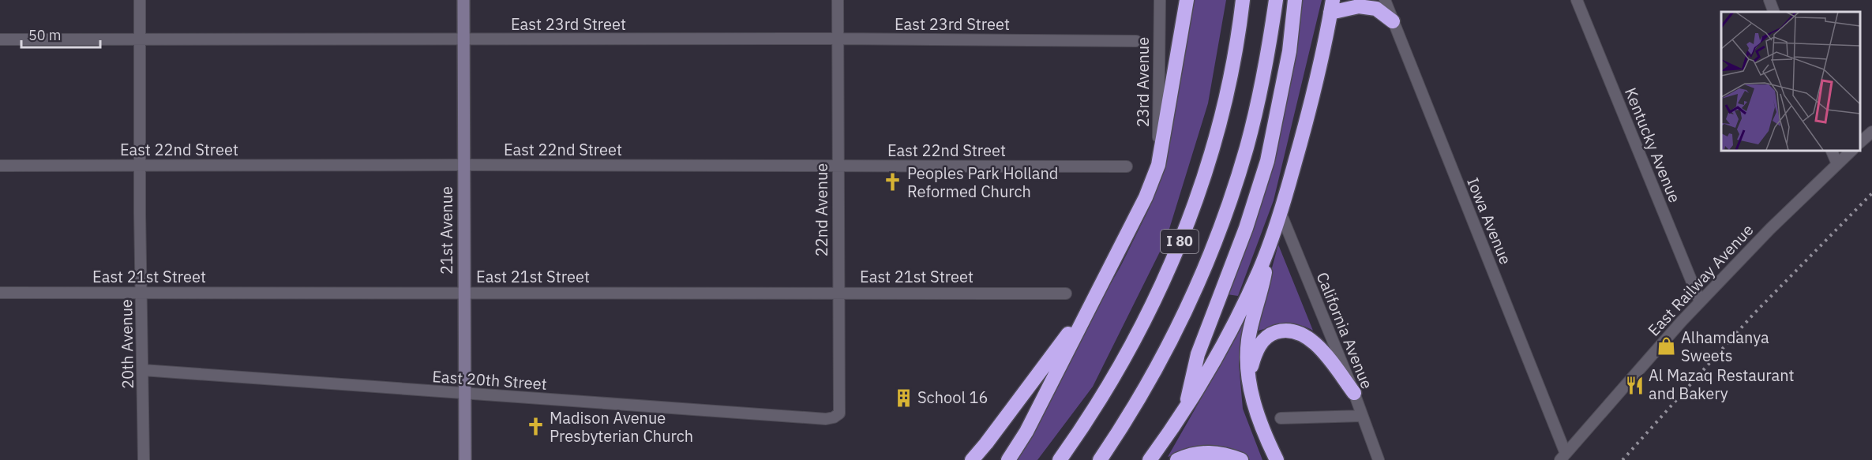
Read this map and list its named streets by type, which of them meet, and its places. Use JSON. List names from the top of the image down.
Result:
{
  "streets": {
    "highway": ["I 80"],
    "street": [
      "East 23rd Street",
      "23rd Avenue",
      "Kentucky Avenue",
      "East 22nd Street",
      "22nd Avenue",
      "Iowa Avenue",
      "21st Avenue",
      "East 21st Street",
      "East Railway Avenue",
      "California Avenue",
      "20th Avenue",
      "East 20th Street"
    ]
  },
  "crossings": [
    ["East 23rd Street", "22nd Avenue"],
    ["East 23rd Street", "21st Avenue"],
    ["East 23rd Street", "20th Avenue"],
    ["Kentucky Avenue", "East Railway Avenue"],
    ["East 22nd Street", "22nd Avenue"],
    ["East 22nd Street", "21st Avenue"],
    ["East 22nd Street", "20th Avenue"],
    ["22nd Avenue", "East 21st Street"],
    ["22nd Avenue", "East 20th Street"],
    ["Iowa Avenue", "East Railway Avenue"],
    ["21st Avenue", "East 21st Street"],
    ["21st Avenue", "East 20th Street"],
    ["East 21st Street", "20th Avenue"],
    ["20th Avenue", "East 20th Street"]
  ],
  "places": {
    "church": ["Peoples Park Holland Reformed Church", "Madison Avenue Presbyterian Church"],
    "shop": ["Alhamdanya Sweets"],
    "restaurant": ["Al Mazaq Restaurant and Bakery"],
    "building": ["School 16"]
  },
  "scale_bar": "50 m"
}
